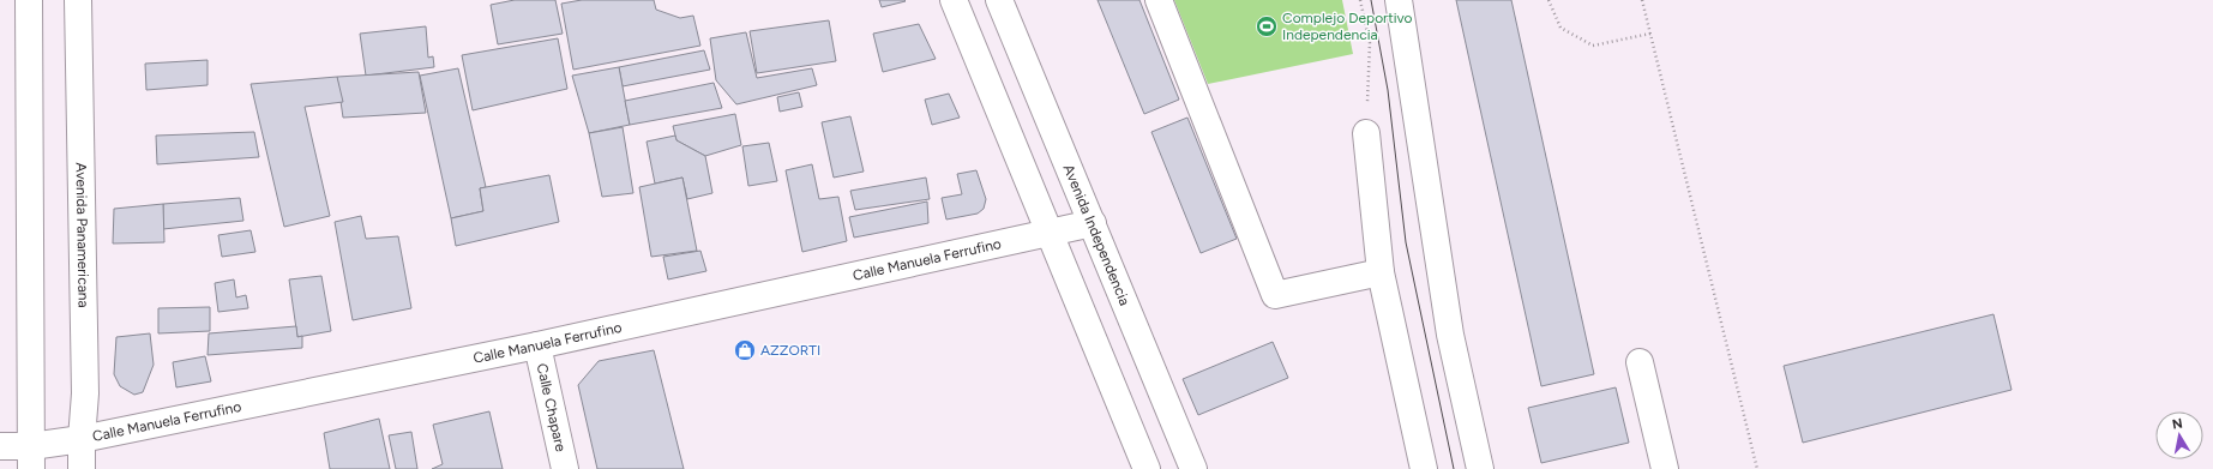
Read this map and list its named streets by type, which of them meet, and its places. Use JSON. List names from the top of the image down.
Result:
{
  "streets": {
    "main road": [
      "Avenida Independencia",
      "Avenida Panamericana",
      "Calle Manuela Ferrufino",
      "Calle Chapare"
    ]
  },
  "crossings": [
    ["Avenida Independencia", "Calle Manuela Ferrufino"],
    ["Avenida Panamericana", "Calle Manuela Ferrufino"],
    ["Calle Manuela Ferrufino", "Calle Chapare"]
  ],
  "places": {
    "sports": ["Complejo Deportivo Independencia"],
    "shop": ["AZZORTI"]
  },
  "north": "top"
}
